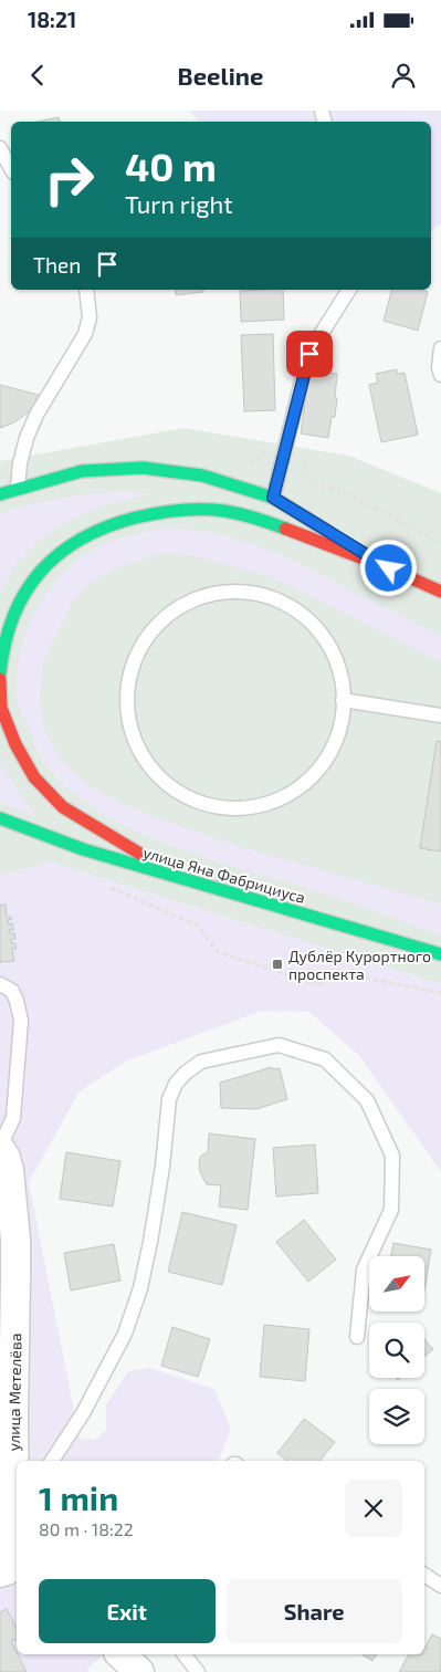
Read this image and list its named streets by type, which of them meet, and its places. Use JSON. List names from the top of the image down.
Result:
{
  "streets": {
    "main road": ["улица Яна Фабрициуса"],
    "street": ["улица Метелёва"]
  },
  "places": {
    "transit": ["Дублёр Курортного проспекта"]
  },
  "north": "top right",
  "page": {
    "status": "18:21",
    "header": "Beeline",
    "turn": ["40 m", "Turn right"],
    "then": "Then",
    "heading": ["1 min", "80 m · 18:22"],
    "buttons": ["Exit", "Share"]
  }
}
